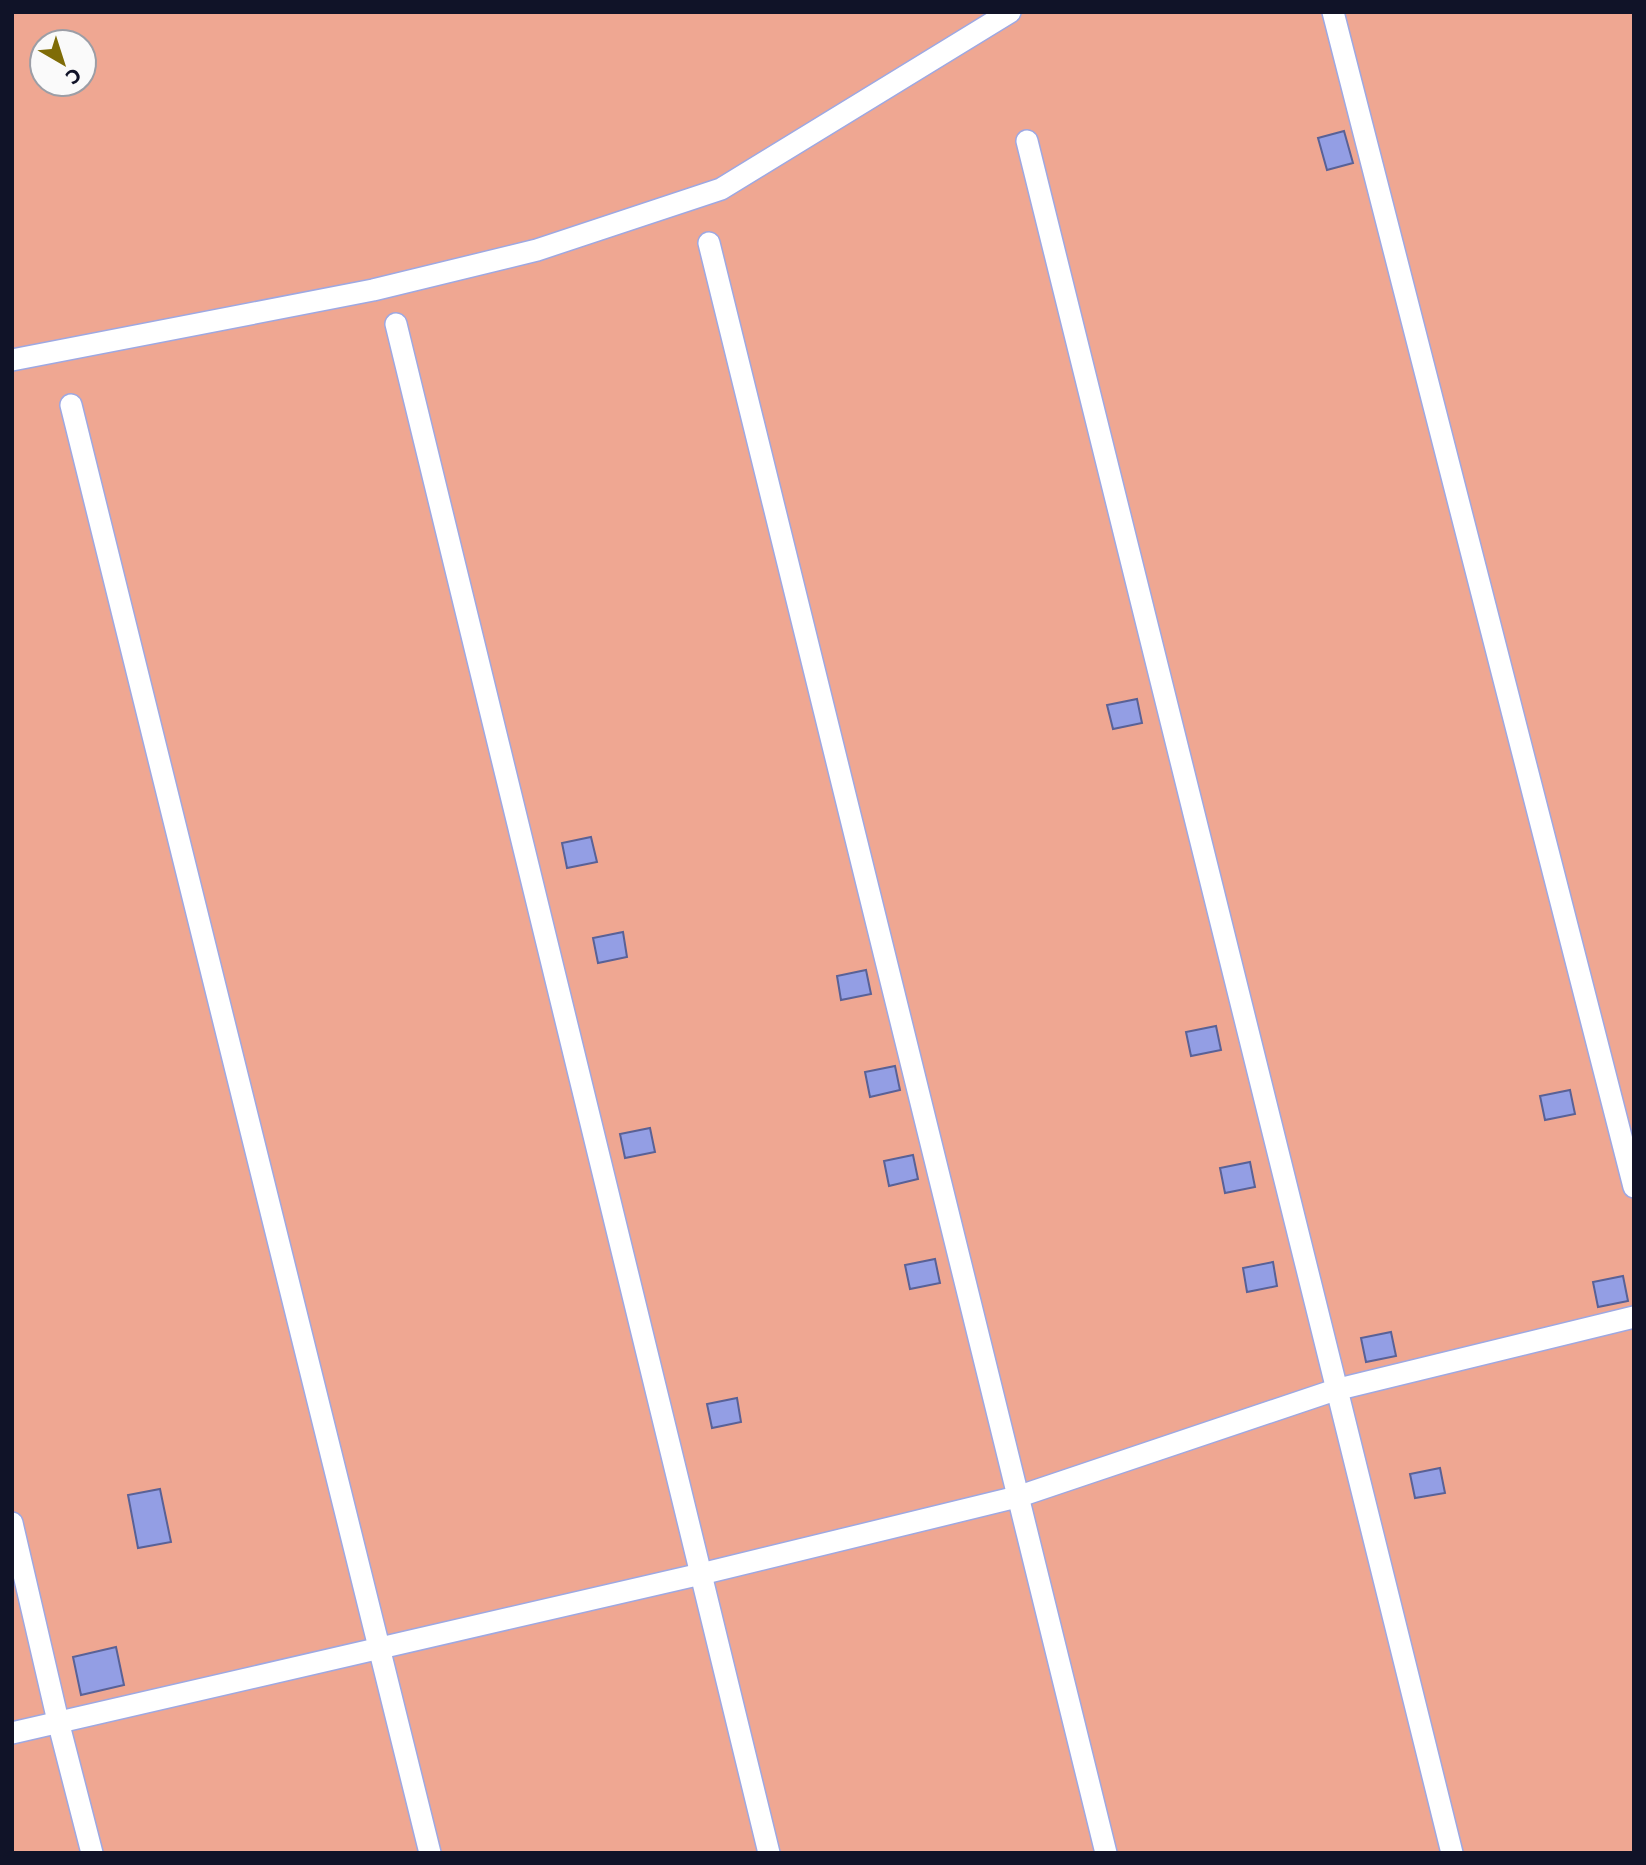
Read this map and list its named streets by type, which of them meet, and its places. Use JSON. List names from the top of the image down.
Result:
{
  "north": "bottom right"
}
